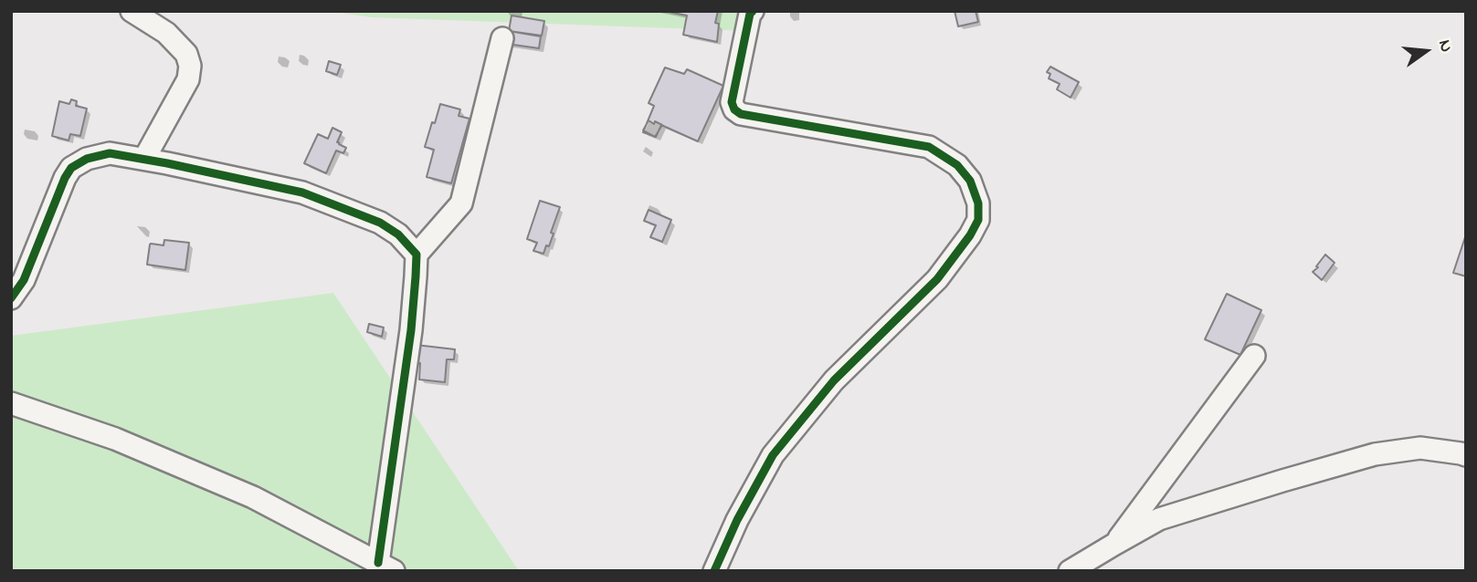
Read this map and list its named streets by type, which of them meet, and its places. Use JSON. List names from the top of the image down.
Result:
{
  "north": "right"
}
